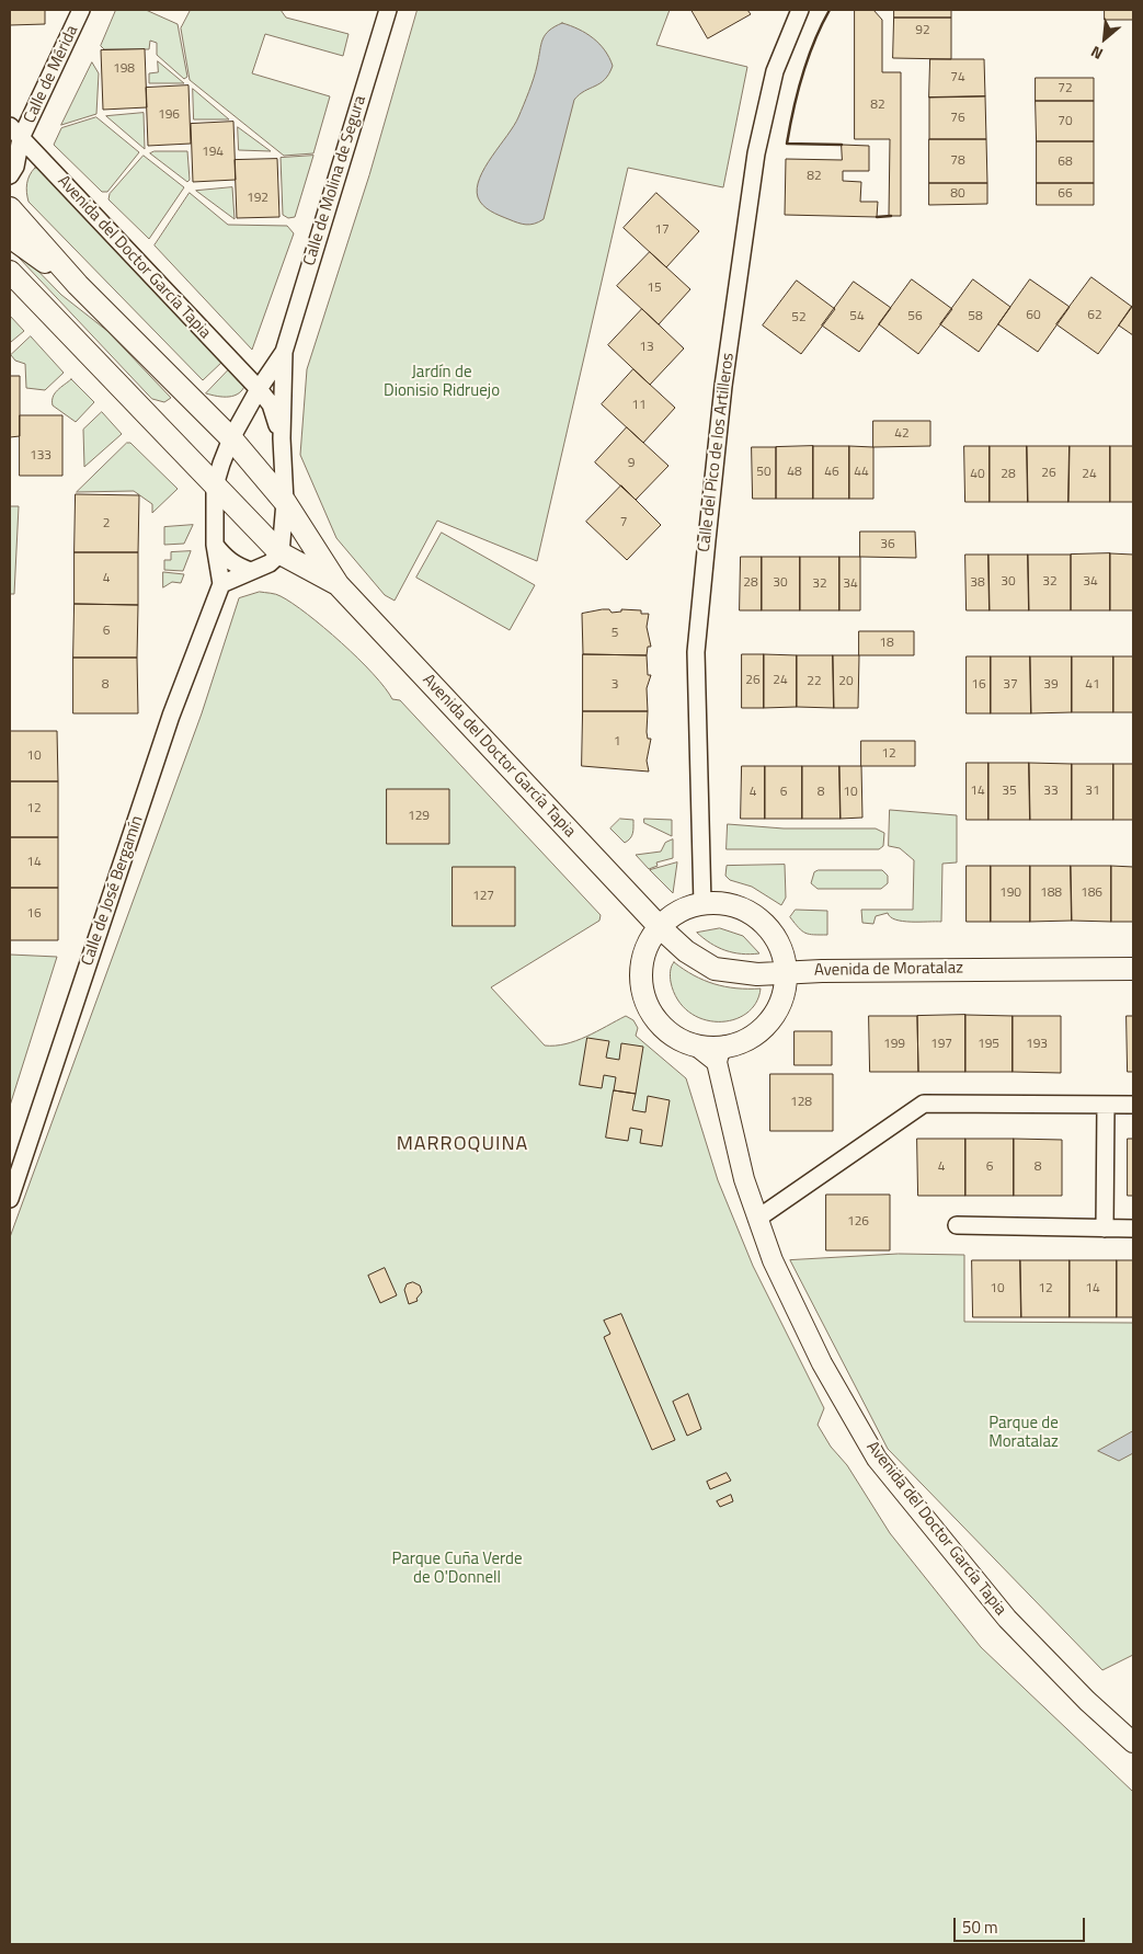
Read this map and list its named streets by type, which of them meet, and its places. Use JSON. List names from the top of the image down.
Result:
{
  "streets": {
    "main road": ["Avenida del Doctor García Tapia", "Avenida de Moratalaz"],
    "street": [
      "Calle de Mérida",
      "Calle de Molina de Segura",
      "Calle del Pico de los Artilleros",
      "Calle de José Bergamín"
    ]
  },
  "crossings": [
    ["Calle de Mérida", "Avenida del Doctor García Tapia"],
    ["Calle de Molina de Segura", "Avenida del Doctor García Tapia"],
    ["Avenida del Doctor García Tapia", "Avenida de Moratalaz"]
  ],
  "districts": ["MARROQUINA"],
  "parks": ["Jardín de Dionisio Ridruejo", "Parque de Moratalaz", "Parque Cuña Verde de O'Donnell"],
  "house_numbers": [
    "92",
    "198",
    "74",
    "72",
    "82",
    "196",
    "76",
    "70",
    "194",
    "78",
    "68",
    "82",
    "80",
    "66",
    "192",
    "17",
    "15",
    "60",
    "62",
    "54",
    "56",
    "58",
    "52",
    "13",
    "11",
    "42",
    "133",
    "9",
    "50",
    "48",
    "46",
    "44",
    "26",
    "40",
    "28",
    "24",
    "7",
    "2",
    "36",
    "4",
    "30",
    "32",
    "34",
    "28",
    "30",
    "38",
    "32",
    "34",
    "6",
    "5",
    "18",
    "26",
    "24",
    "22",
    "20",
    "8",
    "3",
    "16",
    "37",
    "39",
    "41",
    "1",
    "12",
    "10",
    "14",
    "35",
    "33",
    "31",
    "4",
    "6",
    "8",
    "10",
    "12",
    "129",
    "14",
    "190",
    "188",
    "186",
    "127",
    "16",
    "199",
    "197",
    "195",
    "193",
    "128",
    "4",
    "6",
    "8",
    "126",
    "10",
    "12",
    "14"
  ],
  "scale_bar": "50 m",
  "north": "bottom left"
}
